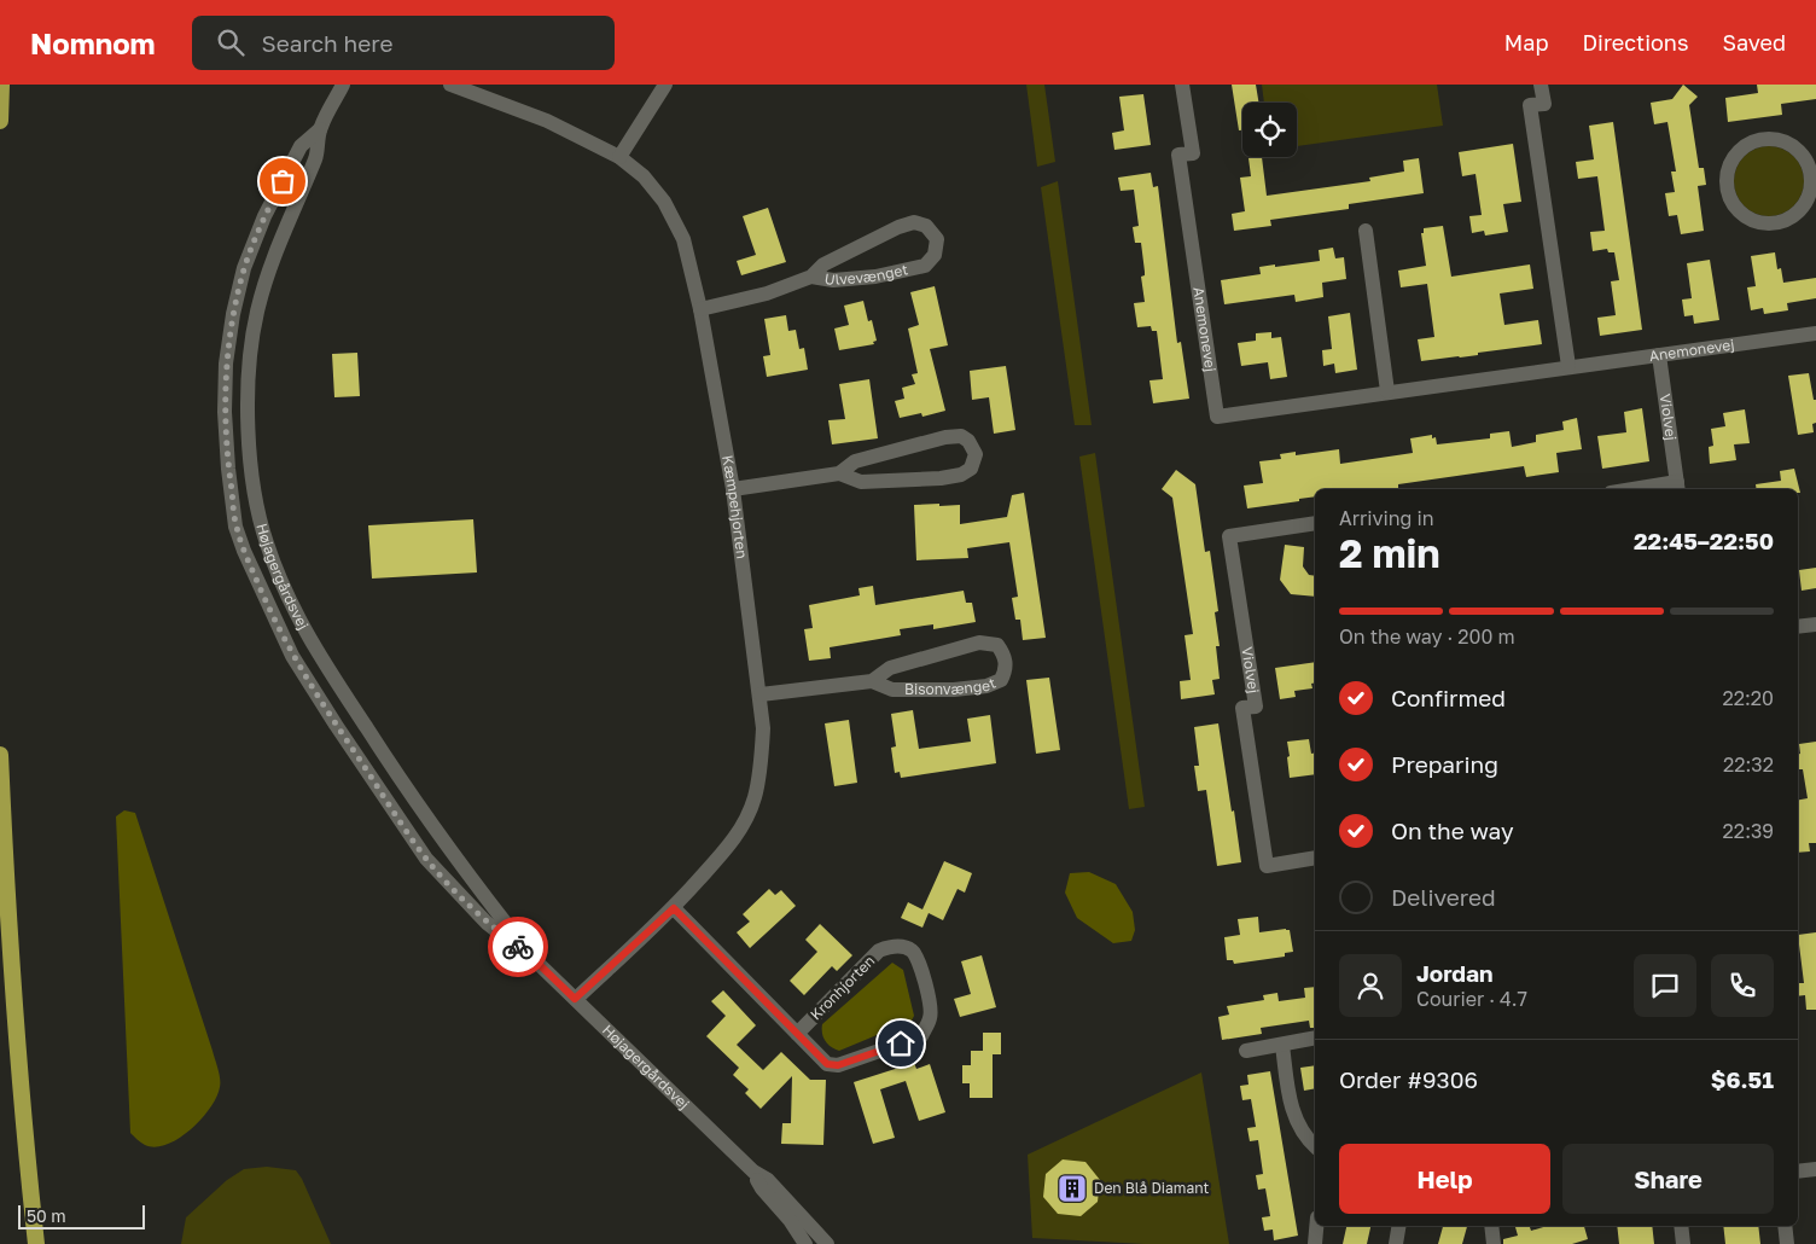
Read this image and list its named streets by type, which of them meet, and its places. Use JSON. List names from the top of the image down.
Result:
{
  "streets": {
    "street": [
      "Ulvevænget",
      "Anemonevej",
      "Violvej",
      "Kæmpehjorten",
      "Højagergårdsvej",
      "Bisonvænget",
      "Kronhjorten"
    ]
  },
  "crossings": [
    ["Ulvevænget", "Kæmpehjorten"],
    ["Anemonevej", "Violvej"],
    ["Kæmpehjorten", "Højagergårdsvej"],
    ["Kæmpehjorten", "Bisonvænget"],
    ["Kæmpehjorten", "Kronhjorten"]
  ],
  "places": {
    "building": ["Den Blå Diamant"]
  },
  "scale_bar": "50 m",
  "page": {
    "header": "Nomnom",
    "search": "Search here",
    "nav": ["Map", "Directions", "Saved"],
    "heading": ["2 min", "Arriving in", "22:45–22:50"],
    "panel": [
      "Jordan",
      "Courier · 4.7",
      "Order #9306",
      "$6.51"
    ],
    "bar": "On the way · 200 m",
    "list": [
      ["Confirmed", "22:20"],
      ["Preparing", "22:32"],
      ["On the way", "22:39"],
      "Delivered"
    ],
    "buttons": ["Help", "Share"],
    "scale": "50 m"
  }
}
